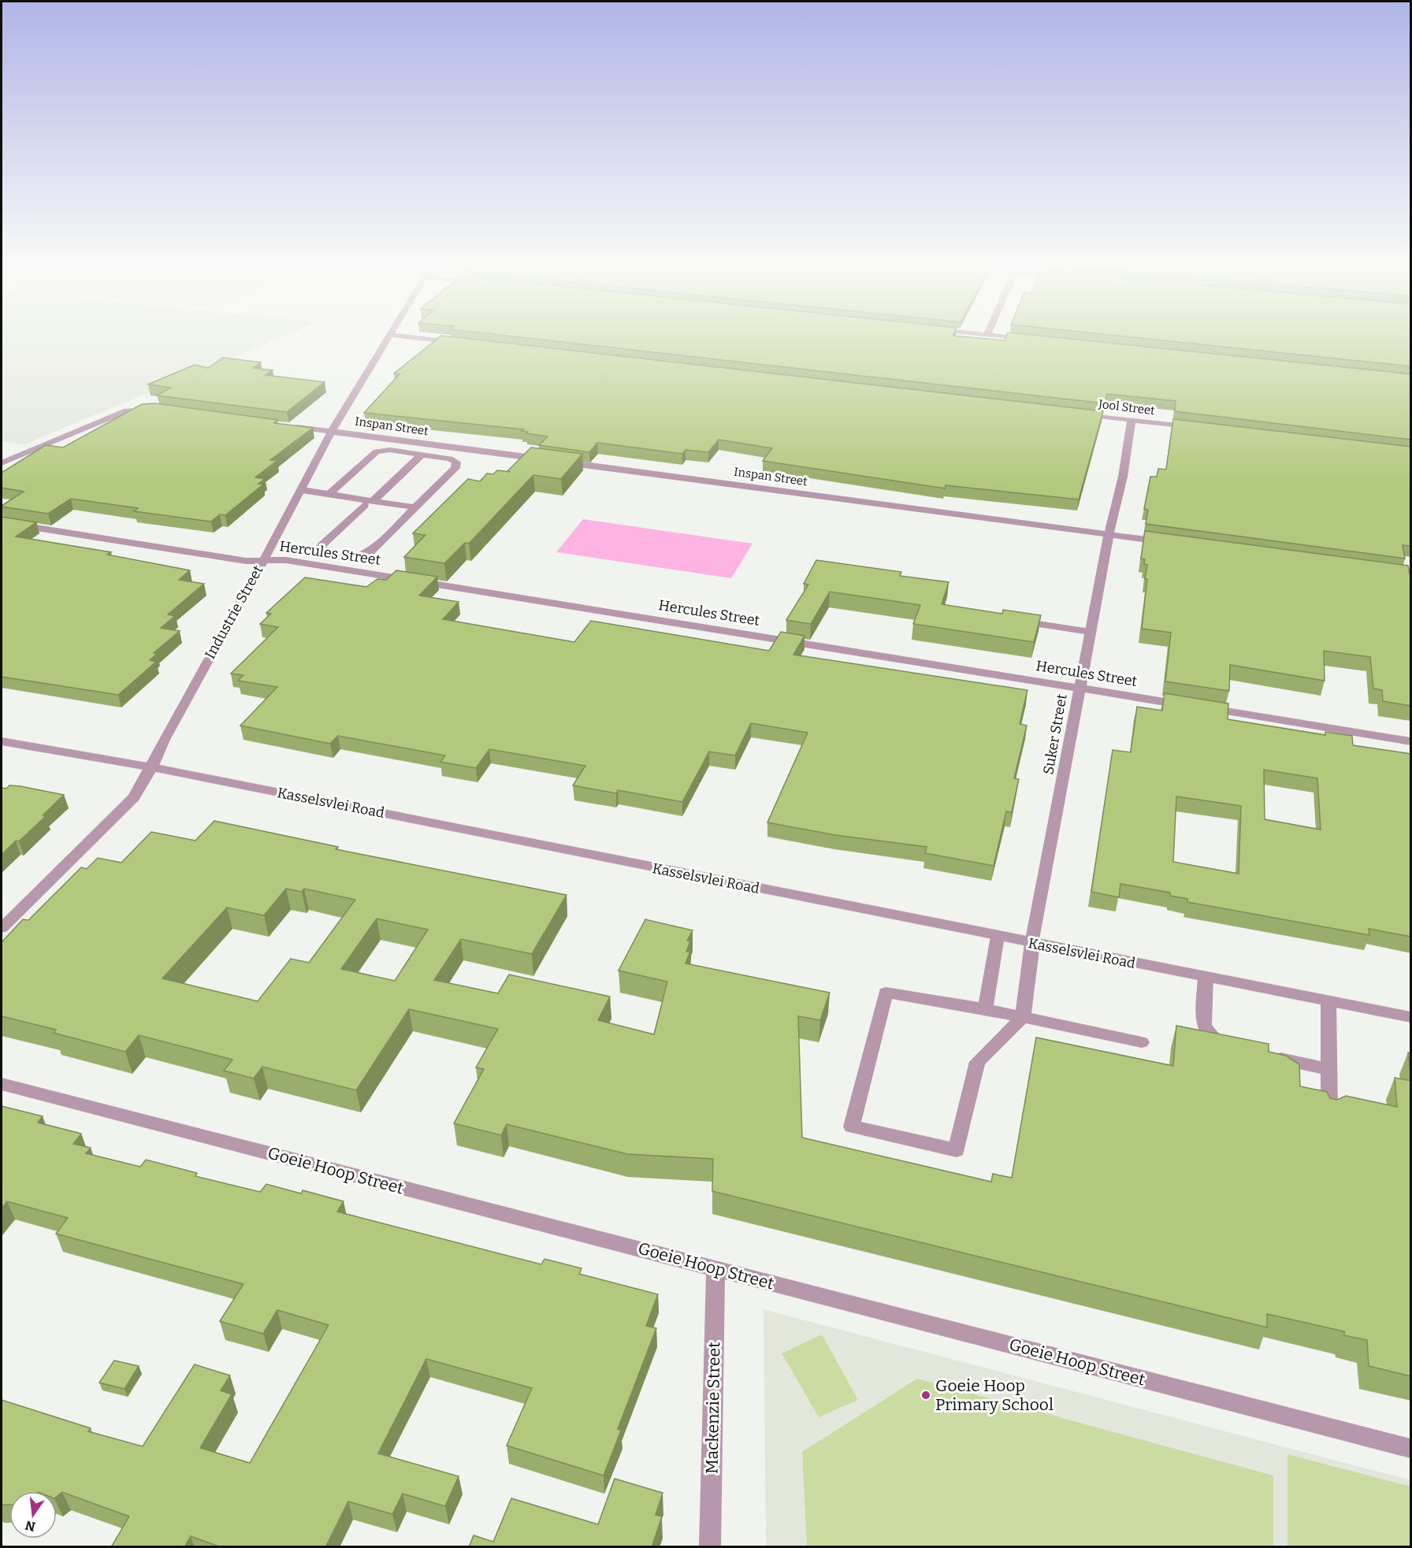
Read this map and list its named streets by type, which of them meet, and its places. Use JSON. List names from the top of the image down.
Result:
{
  "streets": {
    "street": [
      "Jool Street",
      "Inspan Street",
      "Hercules Street",
      "Industrie Street",
      "Suker Street",
      "Kasselsvlei Road",
      "Goeie Hoop Street",
      "Mackenzie Street"
    ]
  },
  "crossings": [
    ["Jool Street", "Suker Street"],
    ["Inspan Street", "Industrie Street"],
    ["Inspan Street", "Suker Street"],
    ["Hercules Street", "Industrie Street"],
    ["Hercules Street", "Suker Street"],
    ["Industrie Street", "Kasselsvlei Road"],
    ["Suker Street", "Kasselsvlei Road"],
    ["Goeie Hoop Street", "Mackenzie Street"]
  ],
  "places": ["Goeie Hoop Primary School"],
  "north": "bottom"
}
